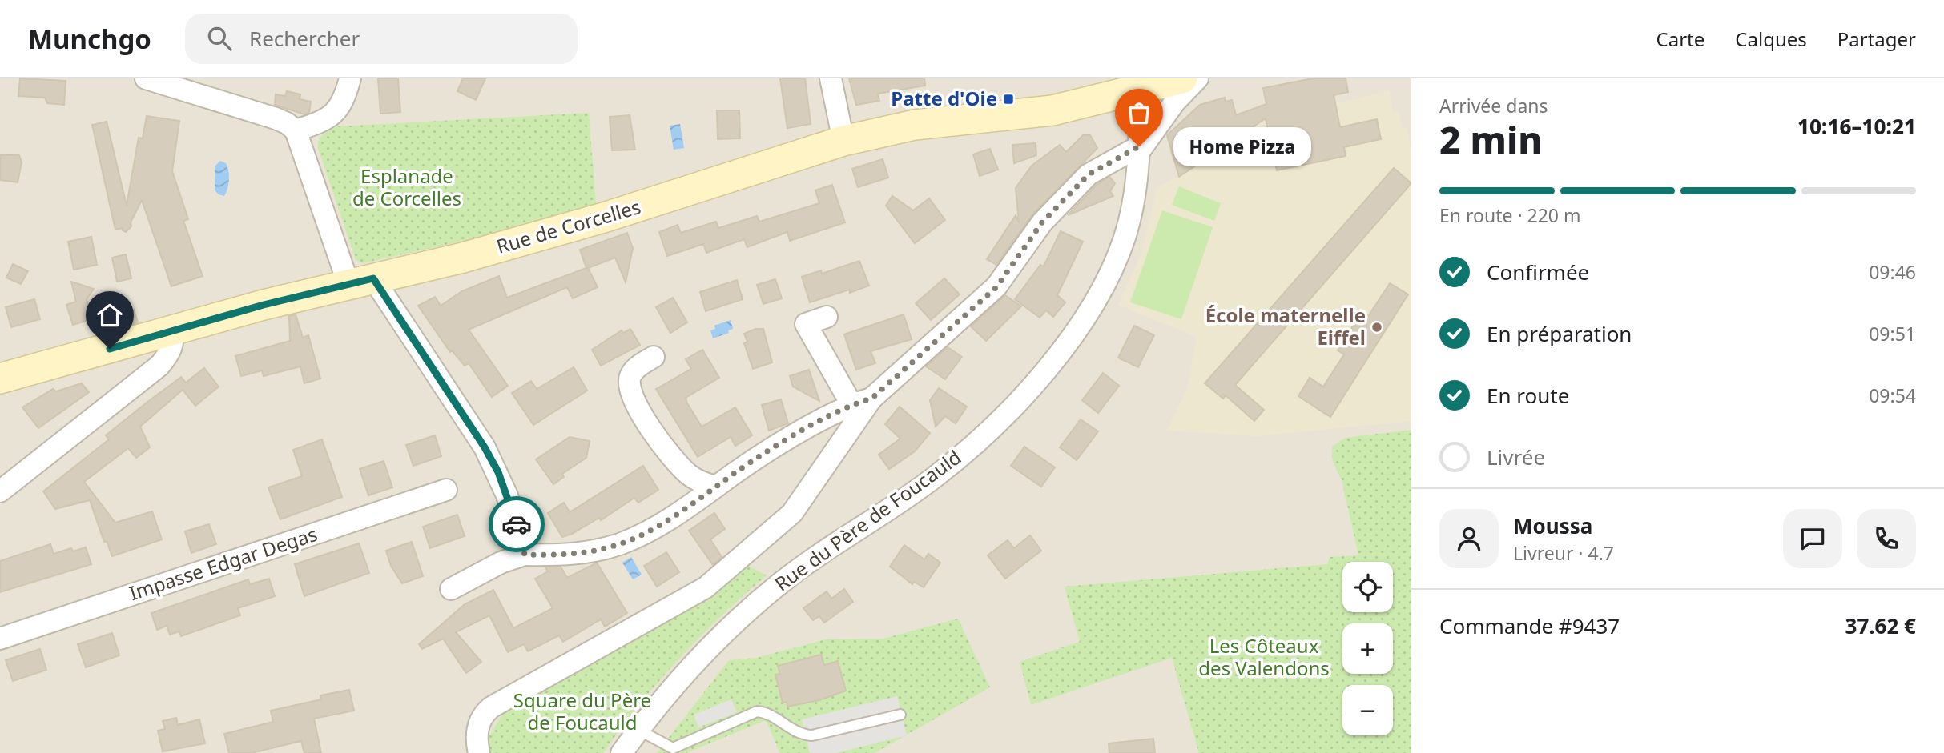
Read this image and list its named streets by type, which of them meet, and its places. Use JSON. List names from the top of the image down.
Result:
{
  "streets": {
    "main road": ["Rue de Corcelles"],
    "street": ["Rue du Père de Foucauld", "Impasse Edgar Degas"]
  },
  "crossings": [
    ["Rue de Corcelles", "Rue du Père de Foucauld"]
  ],
  "parks": ["Esplanade de Corcelles", "Les Côteaux des Valendons", "Square du Père de Foucauld"],
  "places": {
    "transit": ["Patte d'Oie"],
    "other": ["Home Pizza", "École maternelle Eiffel"]
  },
  "page": {
    "header": "Munchgo",
    "search": "Rechercher",
    "nav": ["Carte", "Calques", "Partager"],
    "heading": ["2 min", "Arrivée dans", "10:16–10:21"],
    "panel": [
      "Moussa",
      "Livreur · 4.7",
      "Commande #9437",
      "37.62 €"
    ],
    "bubble": "Home Pizza",
    "bar": "En route · 220 m",
    "list": [
      ["Confirmée", "09:46"],
      ["En préparation", "09:51"],
      ["En route", "09:54"],
      "Livrée"
    ],
    "map_buttons": ["+", "−"]
  }
}
